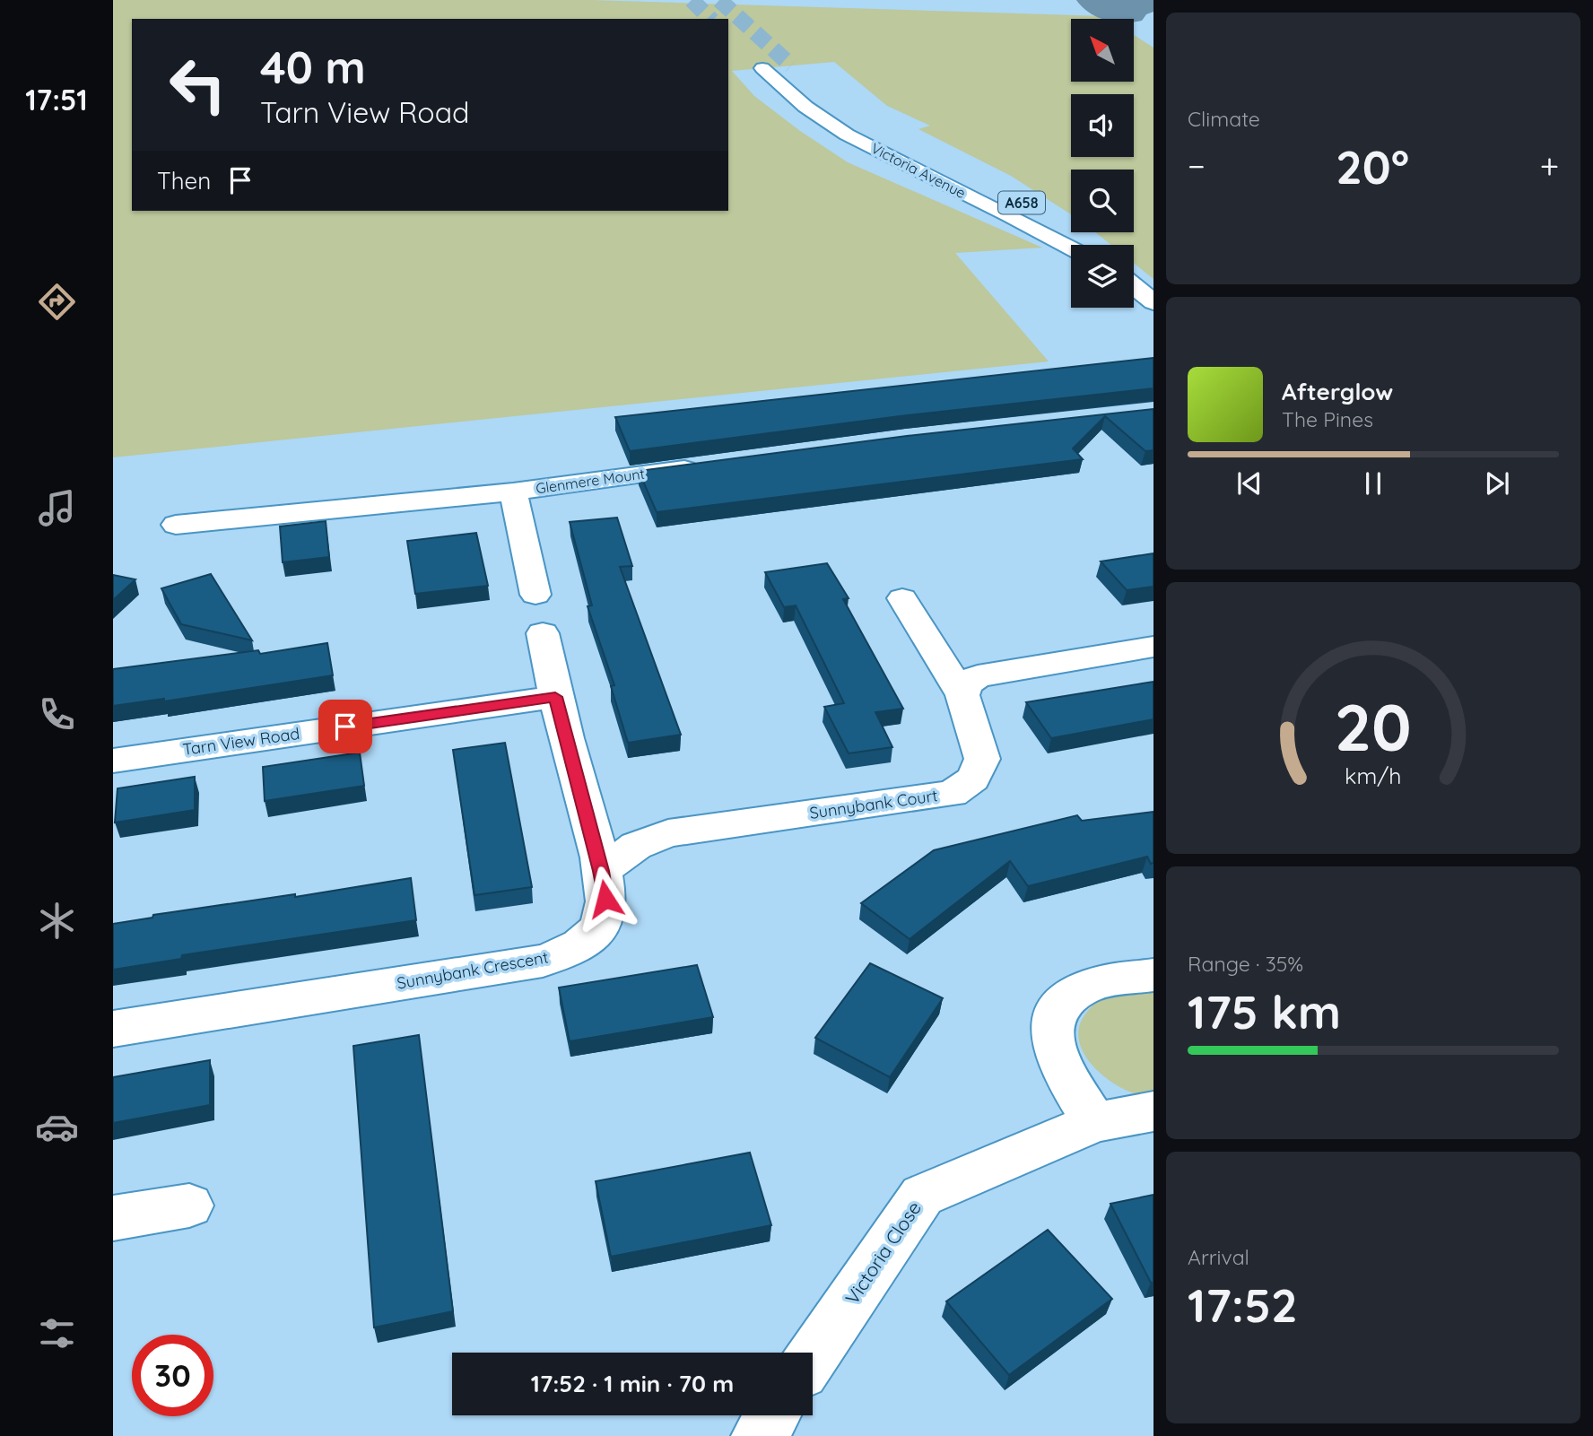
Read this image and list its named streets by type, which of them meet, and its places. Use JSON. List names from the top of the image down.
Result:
{
  "streets": {
    "main road": [
      "Victoria Avenue",
      "A658",
      "Glenmere Mount",
      "Tarn View Road",
      "Sunnybank Court",
      "Sunnybank Crescent",
      "Victoria Close"
    ]
  },
  "crossings": [
    ["Tarn View Road", "Sunnybank Crescent"],
    ["Sunnybank Court", "Sunnybank Crescent"]
  ],
  "north": "top left",
  "page": {
    "tabs": "17:51",
    "tile": [
      "Climate",
      ["Range · 35%", "175 km"],
      ["Arrival", "17:52"]
    ],
    "turn": ["40 m", "Tarn View Road"],
    "heat": ["−", "20°", "+"],
    "then": "Then",
    "song": ["Afterglow", "The Pines"],
    "limit": "30",
    "trip": "17:52 · 1 min · 70 m",
    "gauge": ["20", "km/h"]
  }
}
